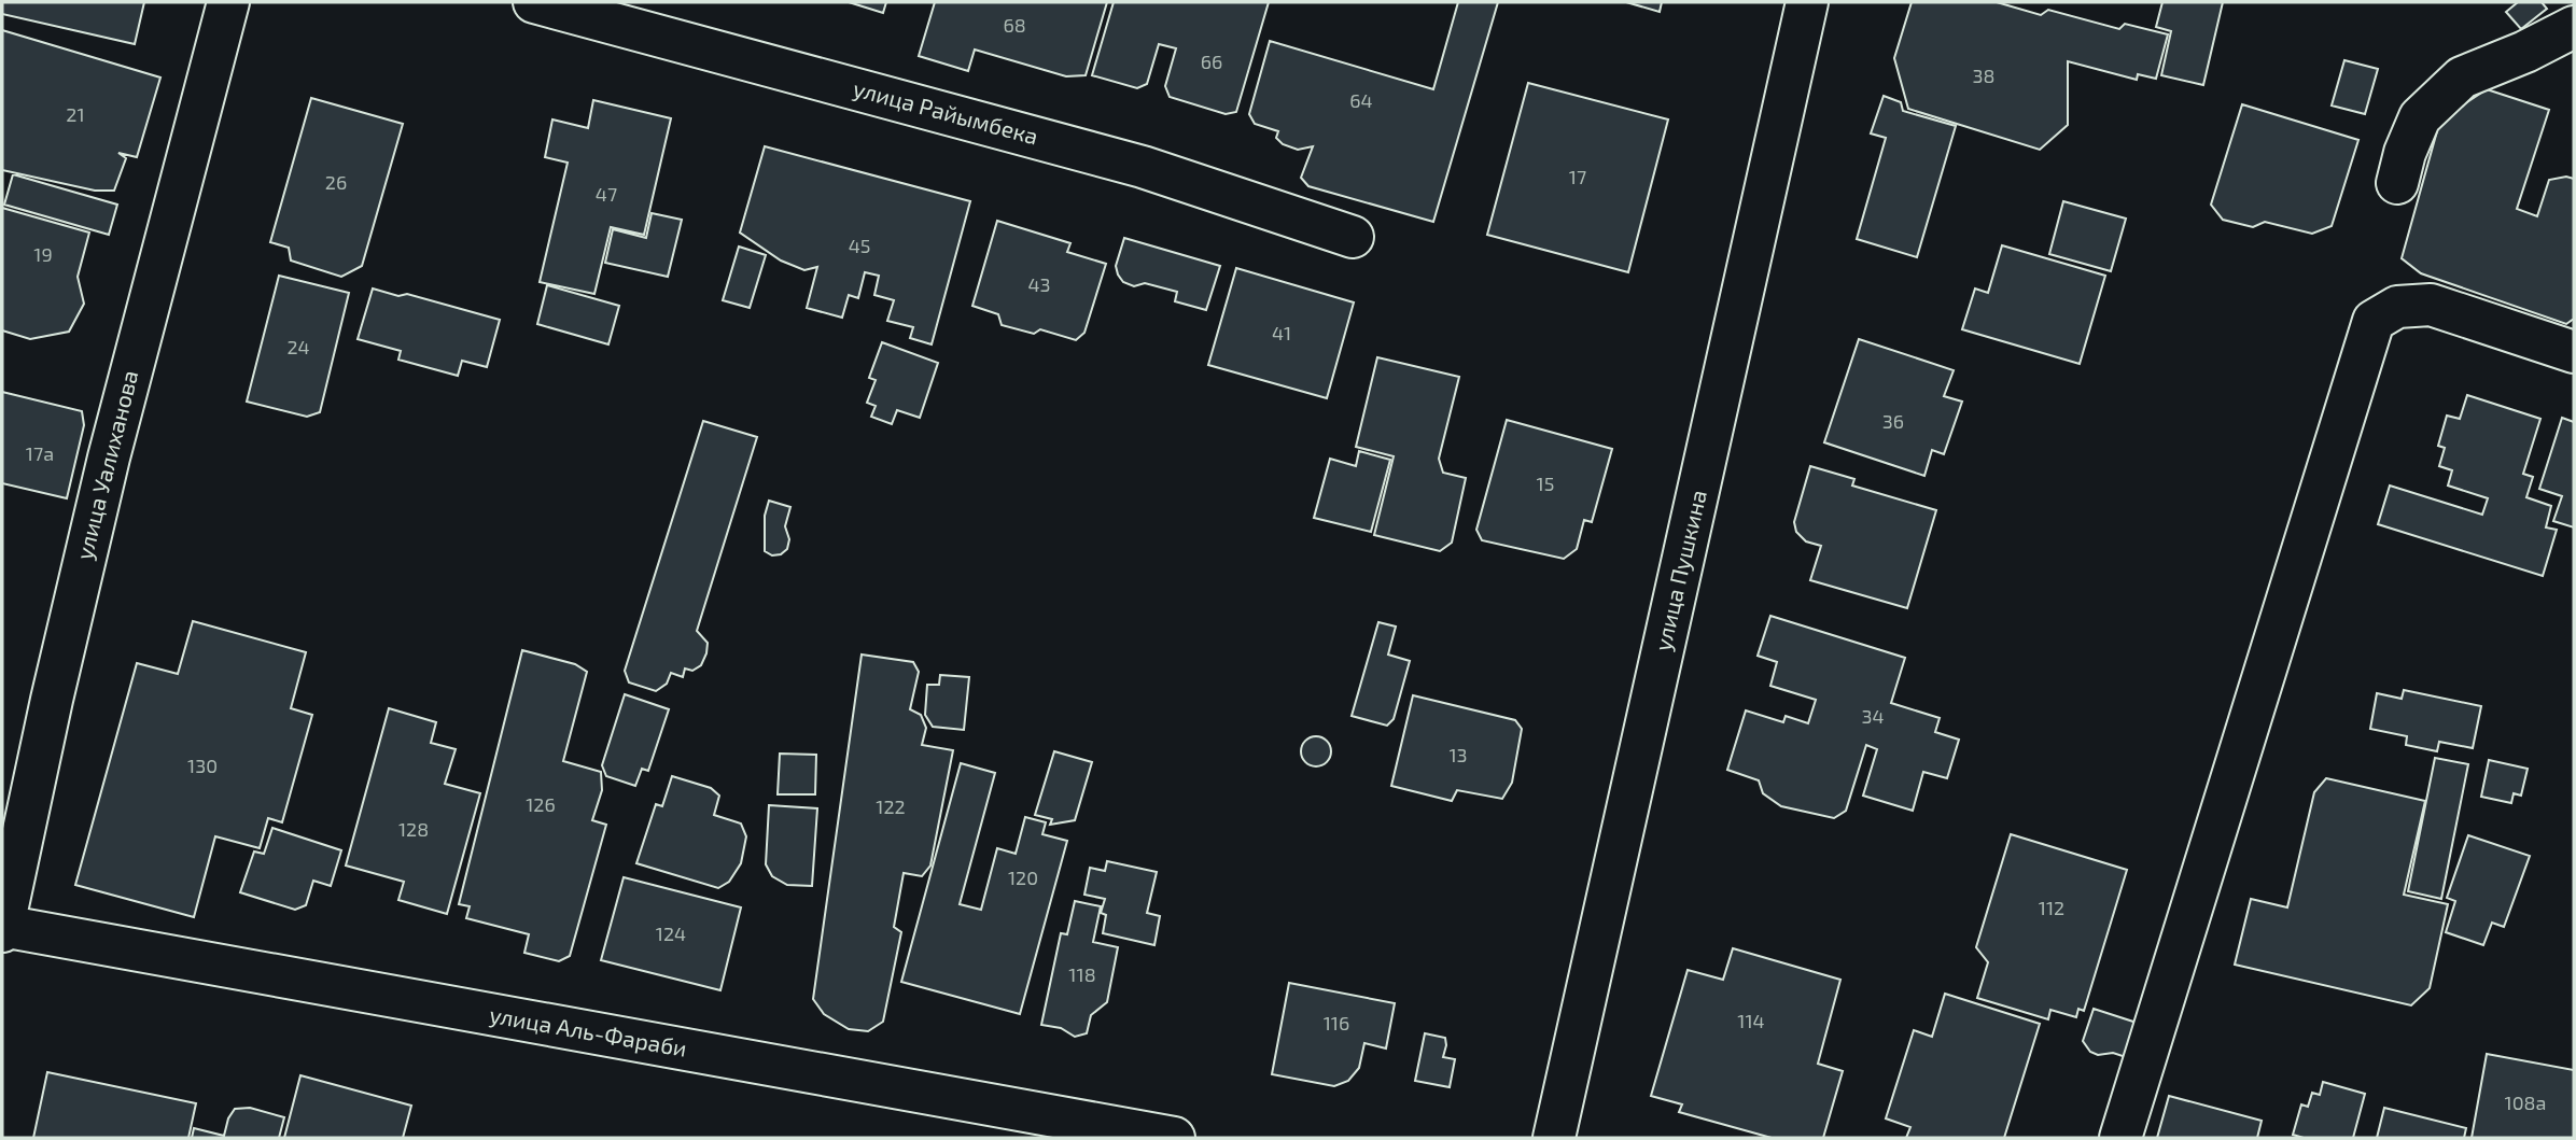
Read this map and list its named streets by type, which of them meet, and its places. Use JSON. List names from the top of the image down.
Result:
{
  "streets": {
    "street": [
      "улица Райымбека",
      "улица Уалиханова",
      "улица Пушкина",
      "улица Аль-Фараби"
    ]
  },
  "crossings": [
    ["улица Уалиханова", "улица Аль-Фараби"]
  ],
  "house_numbers": [
    "68",
    "66",
    "38",
    "64",
    "21",
    "17",
    "26",
    "47",
    "45",
    "19",
    "43",
    "41",
    "24",
    "36",
    "17а",
    "15",
    "34",
    "13",
    "130",
    "126",
    "122",
    "128",
    "120",
    "112",
    "124",
    "118",
    "114",
    "116",
    "108а"
  ]
}
